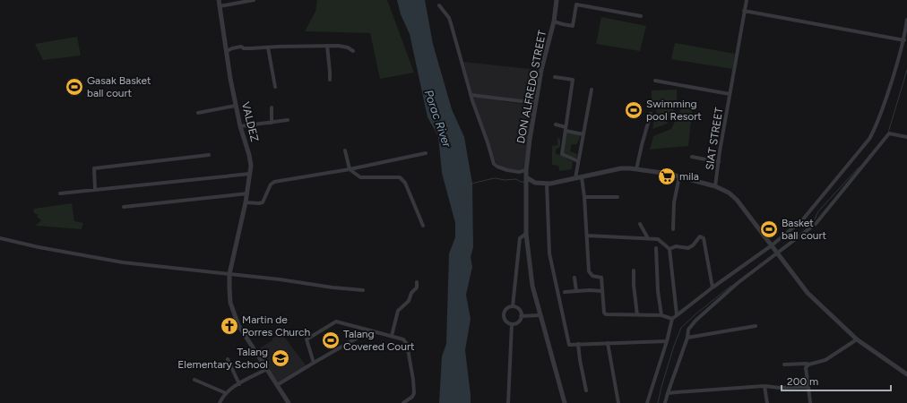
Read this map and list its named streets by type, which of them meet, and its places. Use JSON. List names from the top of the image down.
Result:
{
  "streets": {
    "street": ["DON ALFREDO STREET", "VALDEZ", "SIAT STREET"]
  },
  "water": ["Porac River"],
  "places": {
    "sports": [
      "Gasak Basket ball court",
      "Swimming pool Resort",
      "Basket ball court",
      "Talang Covered Court"
    ],
    "supermarket": ["mila"],
    "church": ["Martin de Porres Church"],
    "school or university": ["Talang Elementary School"]
  },
  "scale_bar": "200 m"
}
